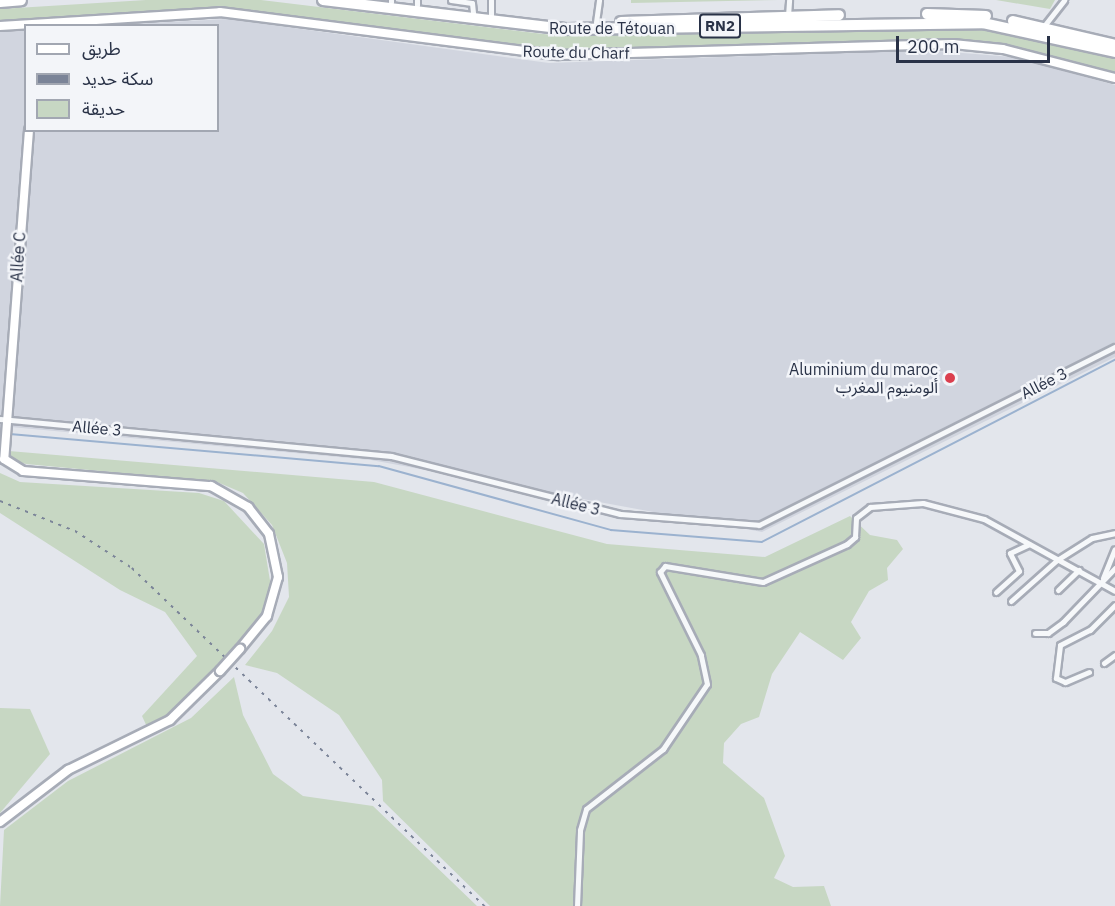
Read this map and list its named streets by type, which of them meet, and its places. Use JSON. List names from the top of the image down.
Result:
{
  "streets": {
    "highway": ["RN2", "Route de Tétouan"],
    "street": ["Route du Charf", "Allée C", "Allée 3"]
  },
  "crossings": [
    ["Allée C", "Allée 3"]
  ],
  "places": ["Aluminium du maroc ألومنيوم المغرب"],
  "legend": ["طريق", "سكة حديد", "حديقة"],
  "scale_bar": "200 m"
}
